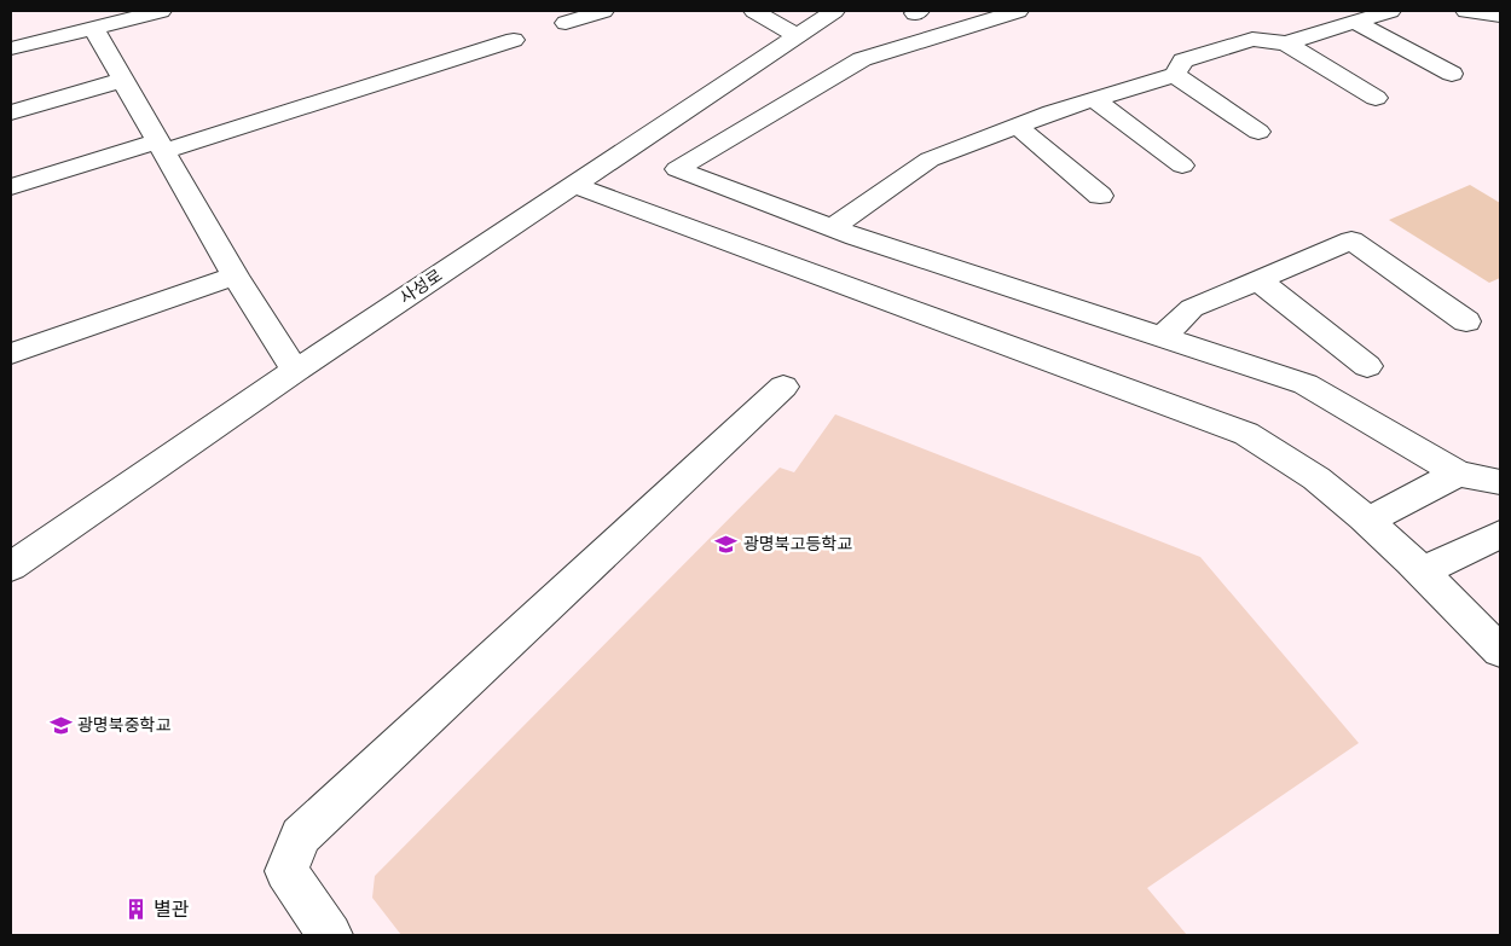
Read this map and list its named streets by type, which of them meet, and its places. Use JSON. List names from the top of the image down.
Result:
{
  "streets": {
    "street": ["사성로"]
  },
  "places": {
    "school or university": ["광명북고등학교", "광명북중학교"],
    "building": ["별관"]
  }
}
